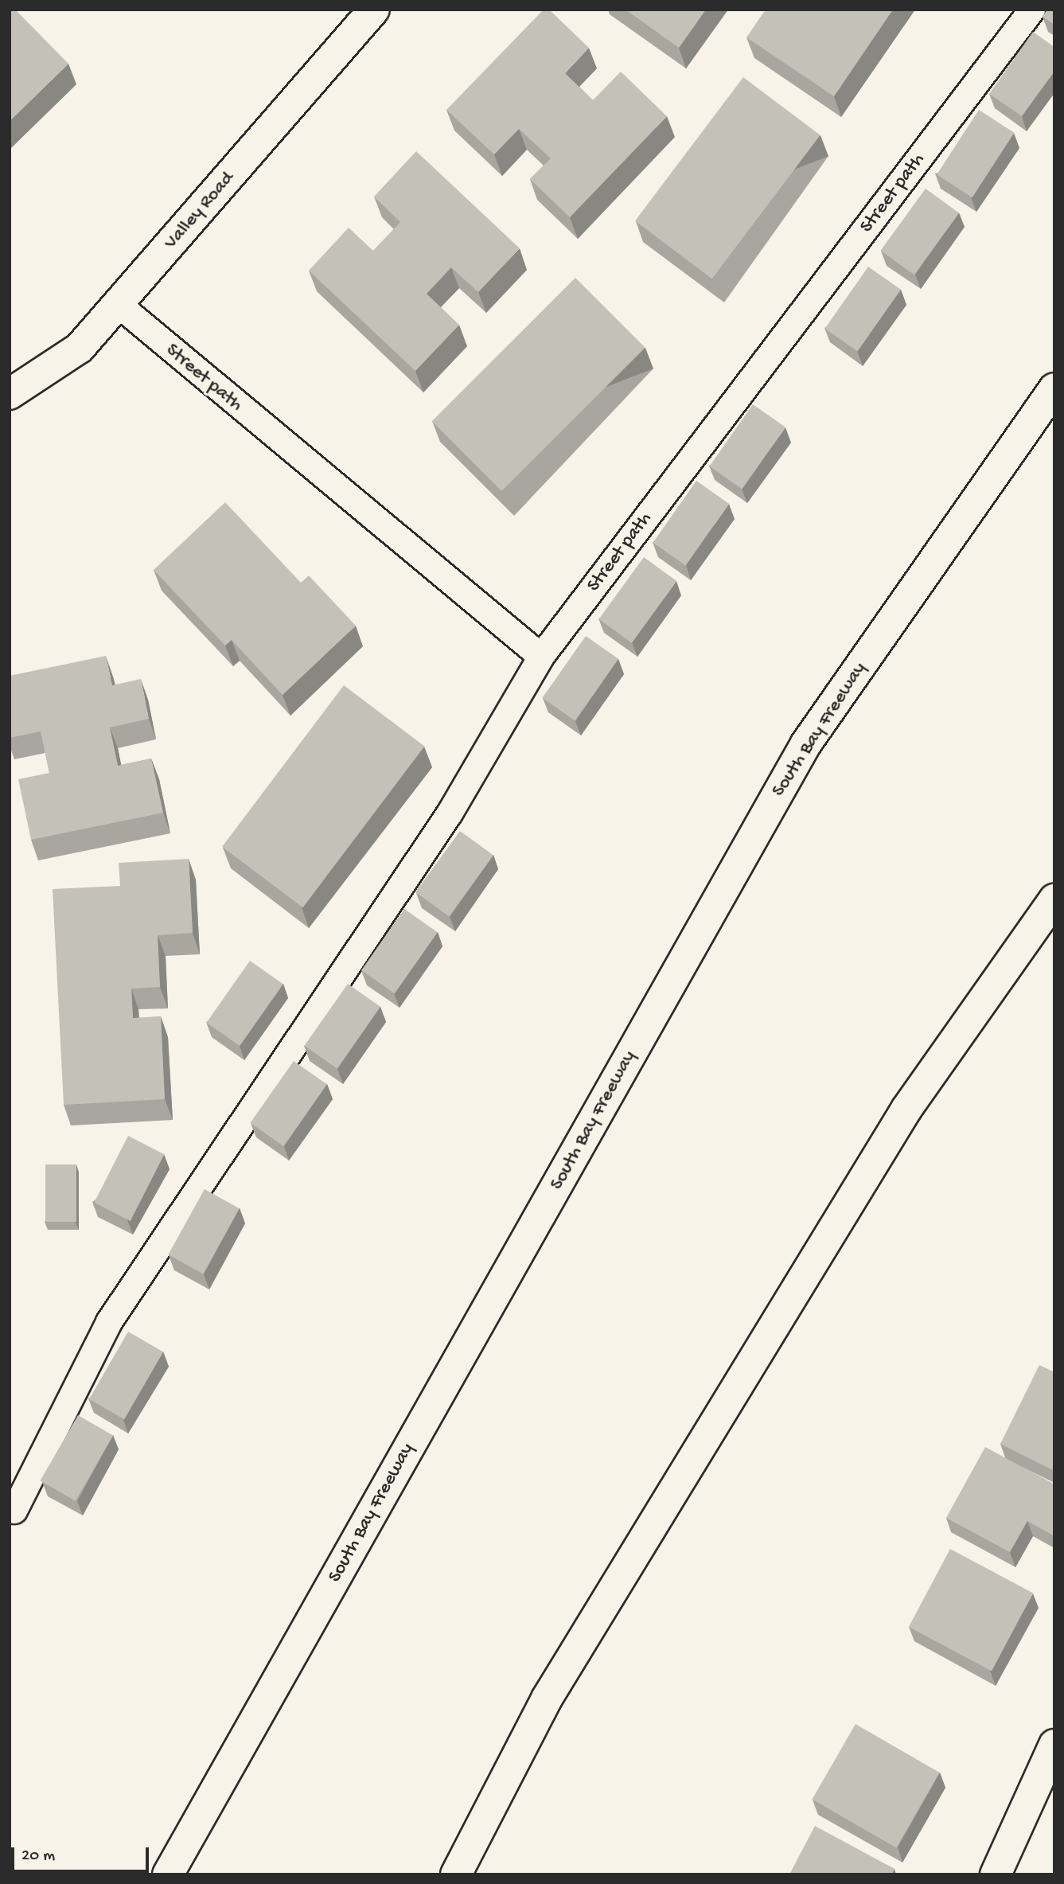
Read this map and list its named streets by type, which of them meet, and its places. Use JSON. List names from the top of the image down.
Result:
{
  "streets": {
    "main road": ["Valley Road", "South Bay Freeway"],
    "lane": ["Street path"]
  },
  "crossings": [
    ["Street path", "Valley Road"]
  ],
  "scale_bar": "20 m"
}
